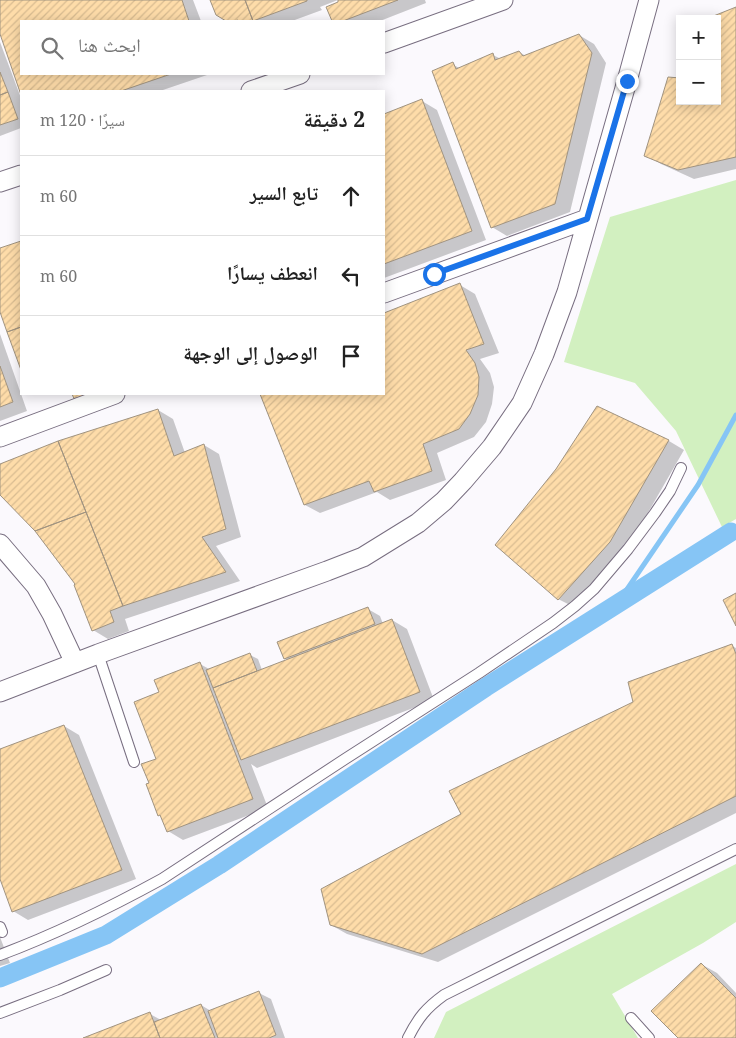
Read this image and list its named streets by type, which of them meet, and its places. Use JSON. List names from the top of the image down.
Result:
{
  "page": {
    "map_buttons": ["+", "−"],
    "search": "ابحث هنا",
    "heading": ["2 دقيقة", "سيرًا · 120 m"],
    "list": [
      ["تابع السير", "60 m"],
      ["انعطف يسارًا", "60 m"],
      "الوصول إلى الوجهة"
    ]
  }
}
